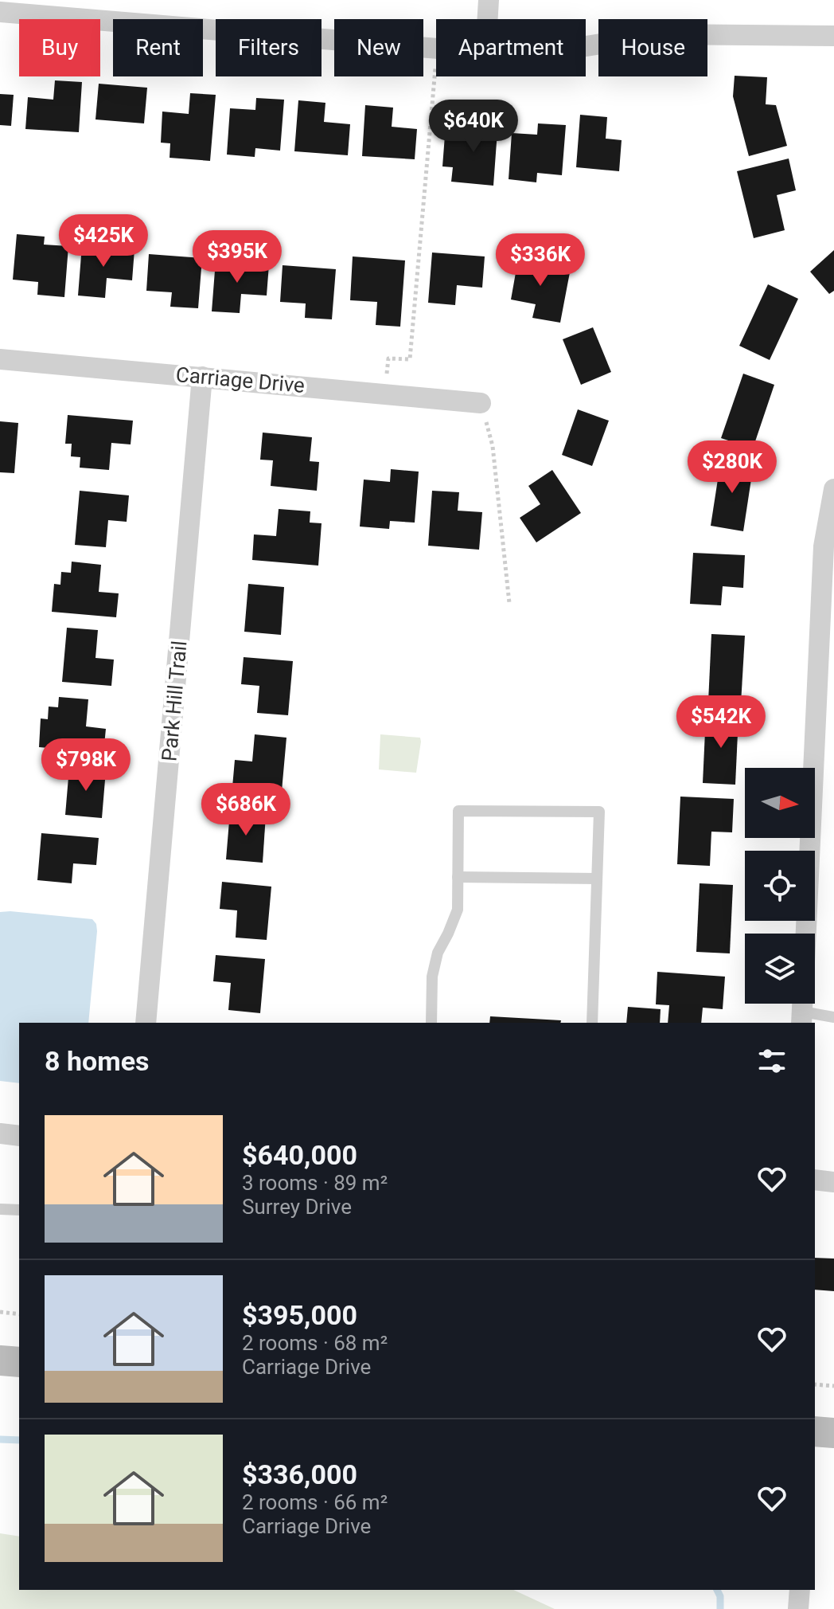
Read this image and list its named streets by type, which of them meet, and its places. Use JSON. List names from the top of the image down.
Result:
{
  "streets": {
    "street": ["Carriage Drive", "Park Hill Trail"]
  },
  "crossings": [
    ["Carriage Drive", "Park Hill Trail"]
  ],
  "north": "right",
  "page": {
    "chip": [
      "Buy",
      "Rent",
      "Filters",
      "New",
      "Apartment",
      "House"
    ],
    "price": [
      "$640K",
      "$425K",
      "$395K",
      "$336K",
      "$280K",
      "$542K",
      "$798K",
      "$686K"
    ],
    "heading": "8 homes",
    "list": [
      {
        "name": "$640,000",
        "note": "3 rooms · 89 m² · Surrey Drive"
      },
      {
        "name": "$395,000",
        "note": "2 rooms · 68 m² · Carriage Drive"
      },
      {
        "name": "$336,000",
        "note": "2 rooms · 66 m² · Carriage Drive"
      }
    ]
  }
}
